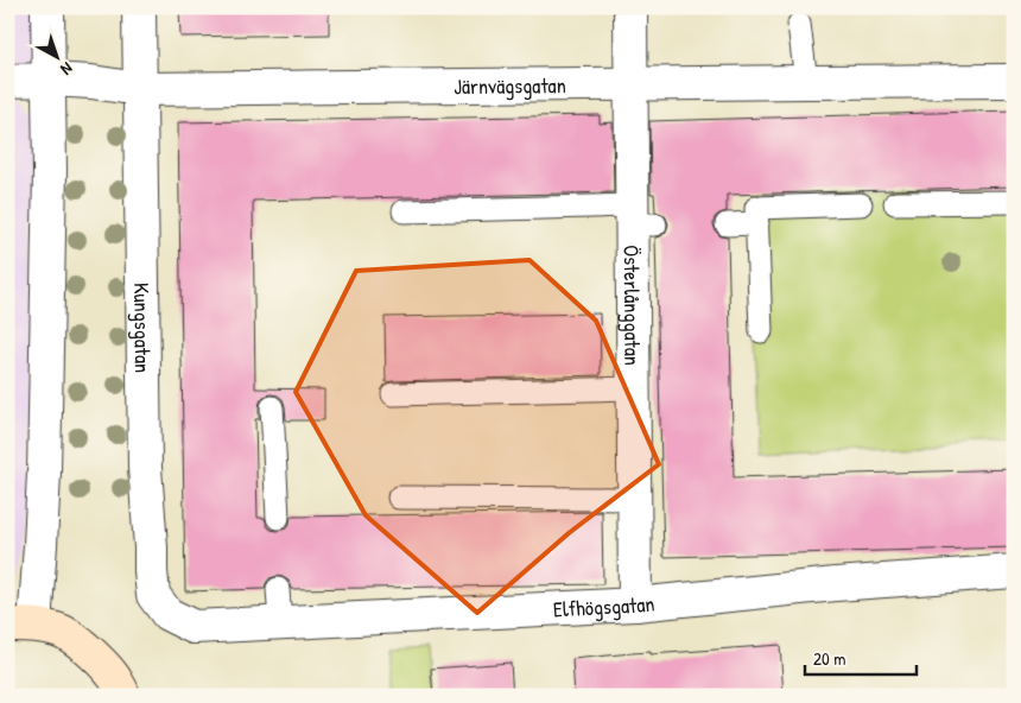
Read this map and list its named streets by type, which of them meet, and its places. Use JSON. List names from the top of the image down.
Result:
{
  "streets": {
    "street": [
      "Järnvägsgatan",
      "Österlånggatan",
      "Kungsgatan",
      "Elfhögsgatan"
    ]
  },
  "crossings": [
    ["Järnvägsgatan", "Österlånggatan"],
    ["Järnvägsgatan", "Kungsgatan"],
    ["Österlånggatan", "Elfhögsgatan"],
    ["Kungsgatan", "Elfhögsgatan"]
  ],
  "scale_bar": "20 m",
  "north": "bottom right"
}
